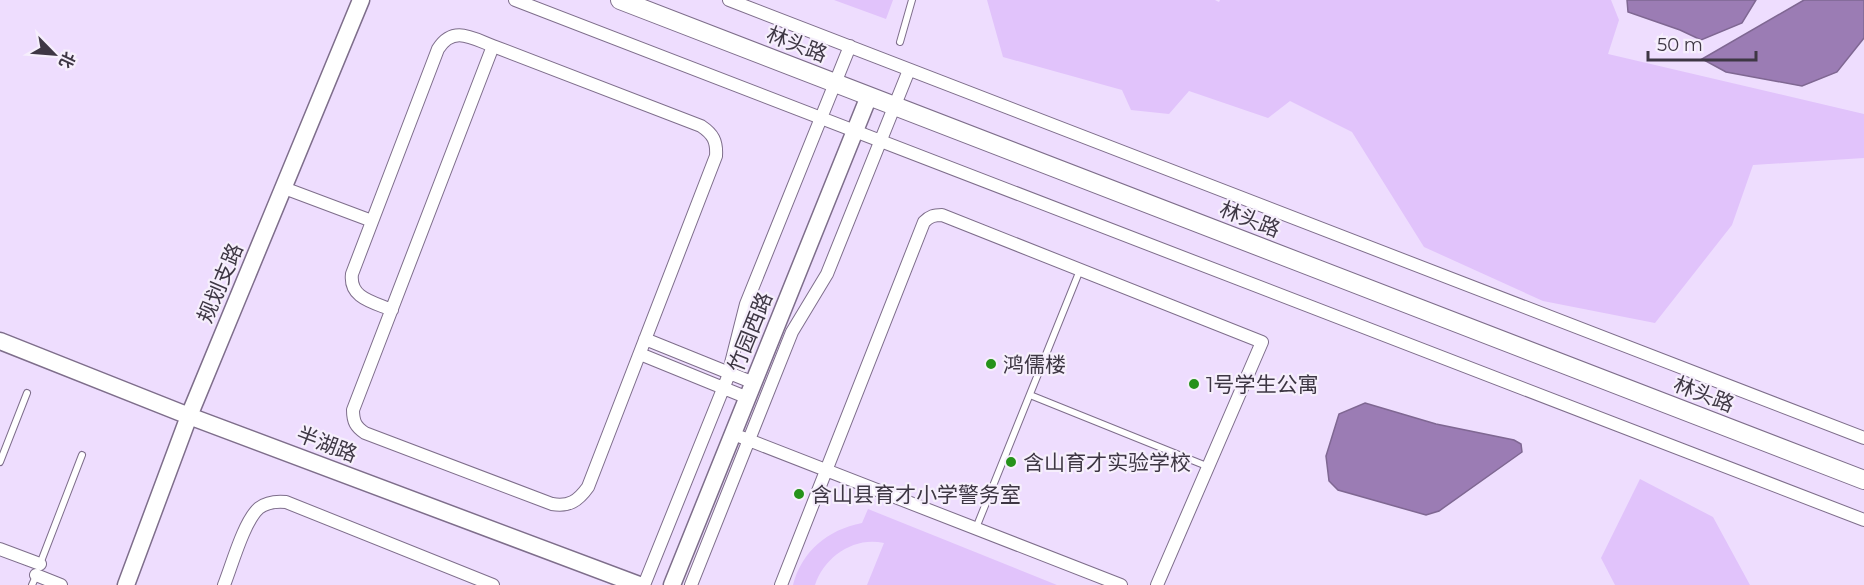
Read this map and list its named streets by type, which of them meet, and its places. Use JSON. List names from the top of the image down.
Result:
{
  "streets": {
    "main road": ["林头路"],
    "street": ["规划支路", "竹园西路", "半湖路"]
  },
  "crossings": [
    ["林头路", "竹园西路"],
    ["规划支路", "半湖路"]
  ],
  "places": [
    "鸿儒楼",
    "1号学生公寓",
    "含山育才实验学校",
    "含山县育才小学警务室"
  ],
  "scale_bar": "50 m",
  "north": "bottom right"
}
